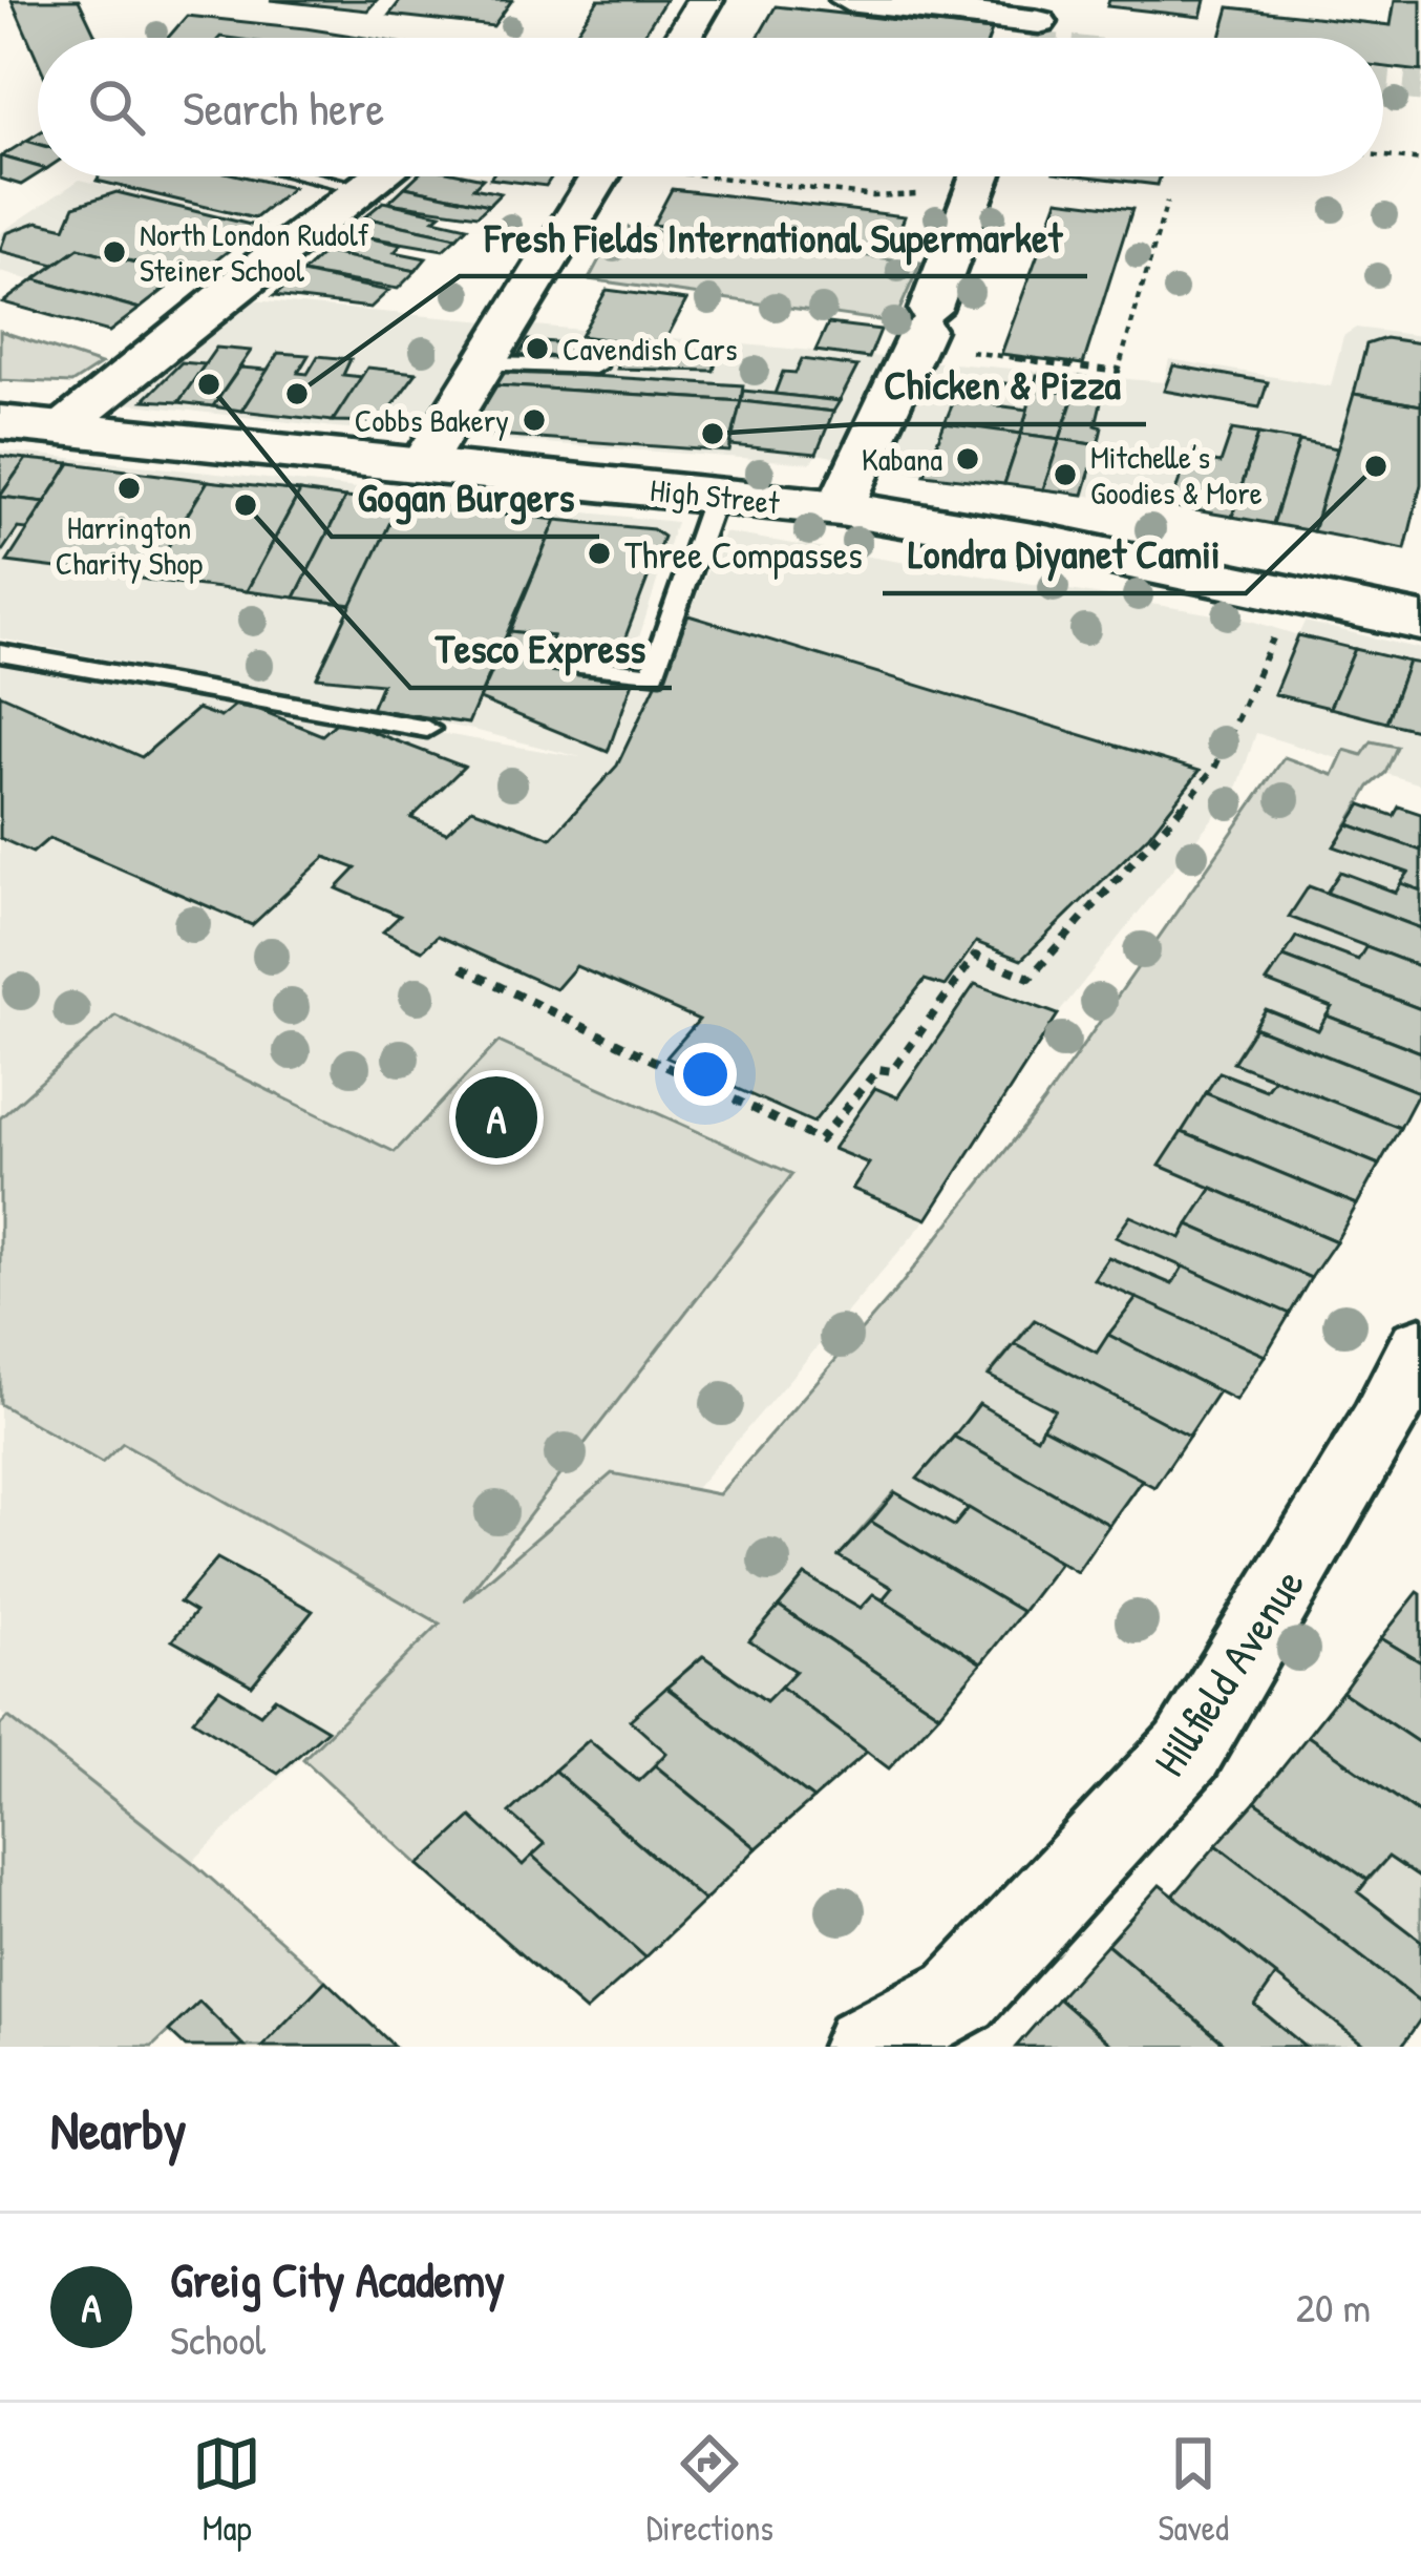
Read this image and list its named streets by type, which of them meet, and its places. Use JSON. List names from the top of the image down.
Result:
{
  "streets": {
    "main road": ["High Street"],
    "street": ["Hillfield Avenue"]
  },
  "places": [
    "North London Rudolf Steiner School",
    "Cavendish Cars",
    "Gogan Burgers",
    "Fresh Fields International Supermarket",
    "Cobbs Bakery",
    "Chicken & Pizza",
    "Kabana",
    "Londra Diyanet Camii",
    "Mitchelle’s Goodies & More",
    "Harrington Charity Shop",
    "Tesco Express",
    "Three Compasses"
  ],
  "page": {
    "search": "Search here",
    "pins": "A",
    "heading": "Nearby",
    "list": [
      {
        "mark": "A",
        "name": "Greig City Academy",
        "note": "School",
        "value": "20 m"
      }
    ],
    "nav": ["Map", "Directions", "Saved"]
  }
}
